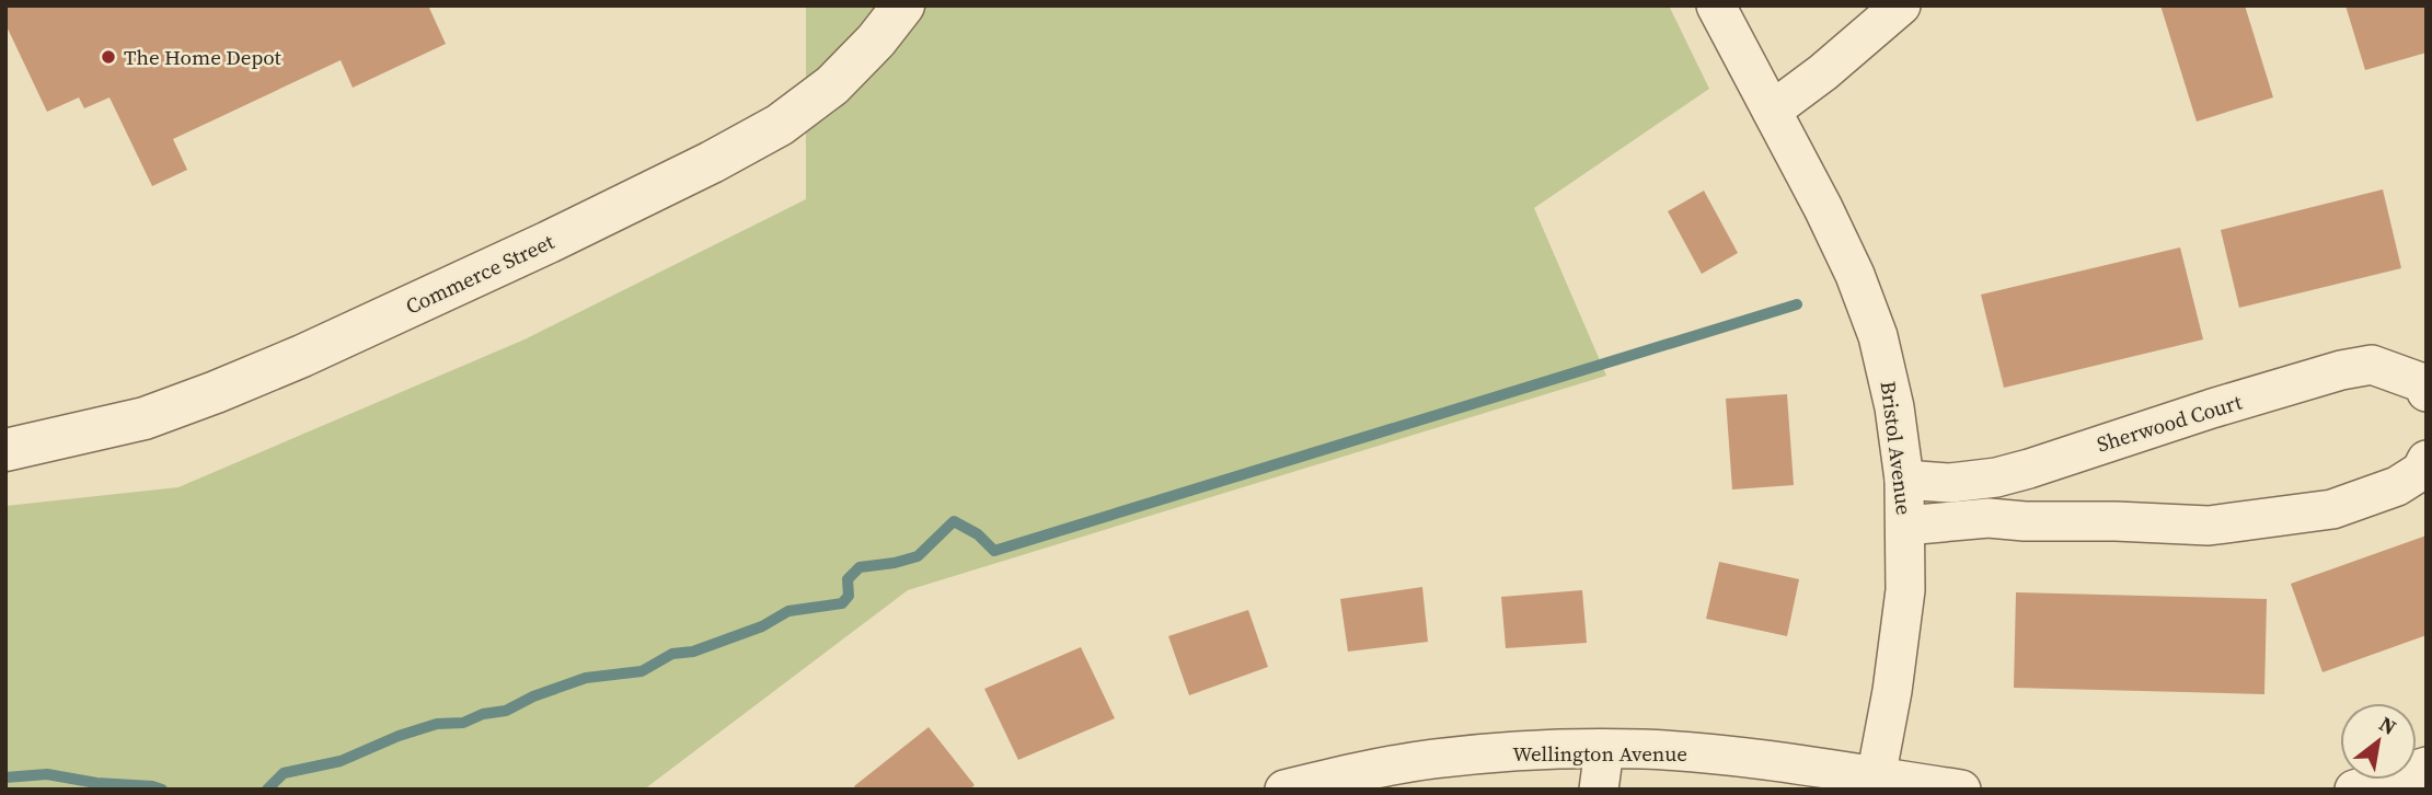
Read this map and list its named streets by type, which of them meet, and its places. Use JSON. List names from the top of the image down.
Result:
{
  "streets": {
    "street": [
      "Commerce Street",
      "Sherwood Court",
      "Bristol Avenue",
      "Wellington Avenue"
    ]
  },
  "crossings": [
    ["Sherwood Court", "Bristol Avenue"],
    ["Bristol Avenue", "Wellington Avenue"]
  ],
  "places": ["The Home Depot"],
  "north": "top right"
}
